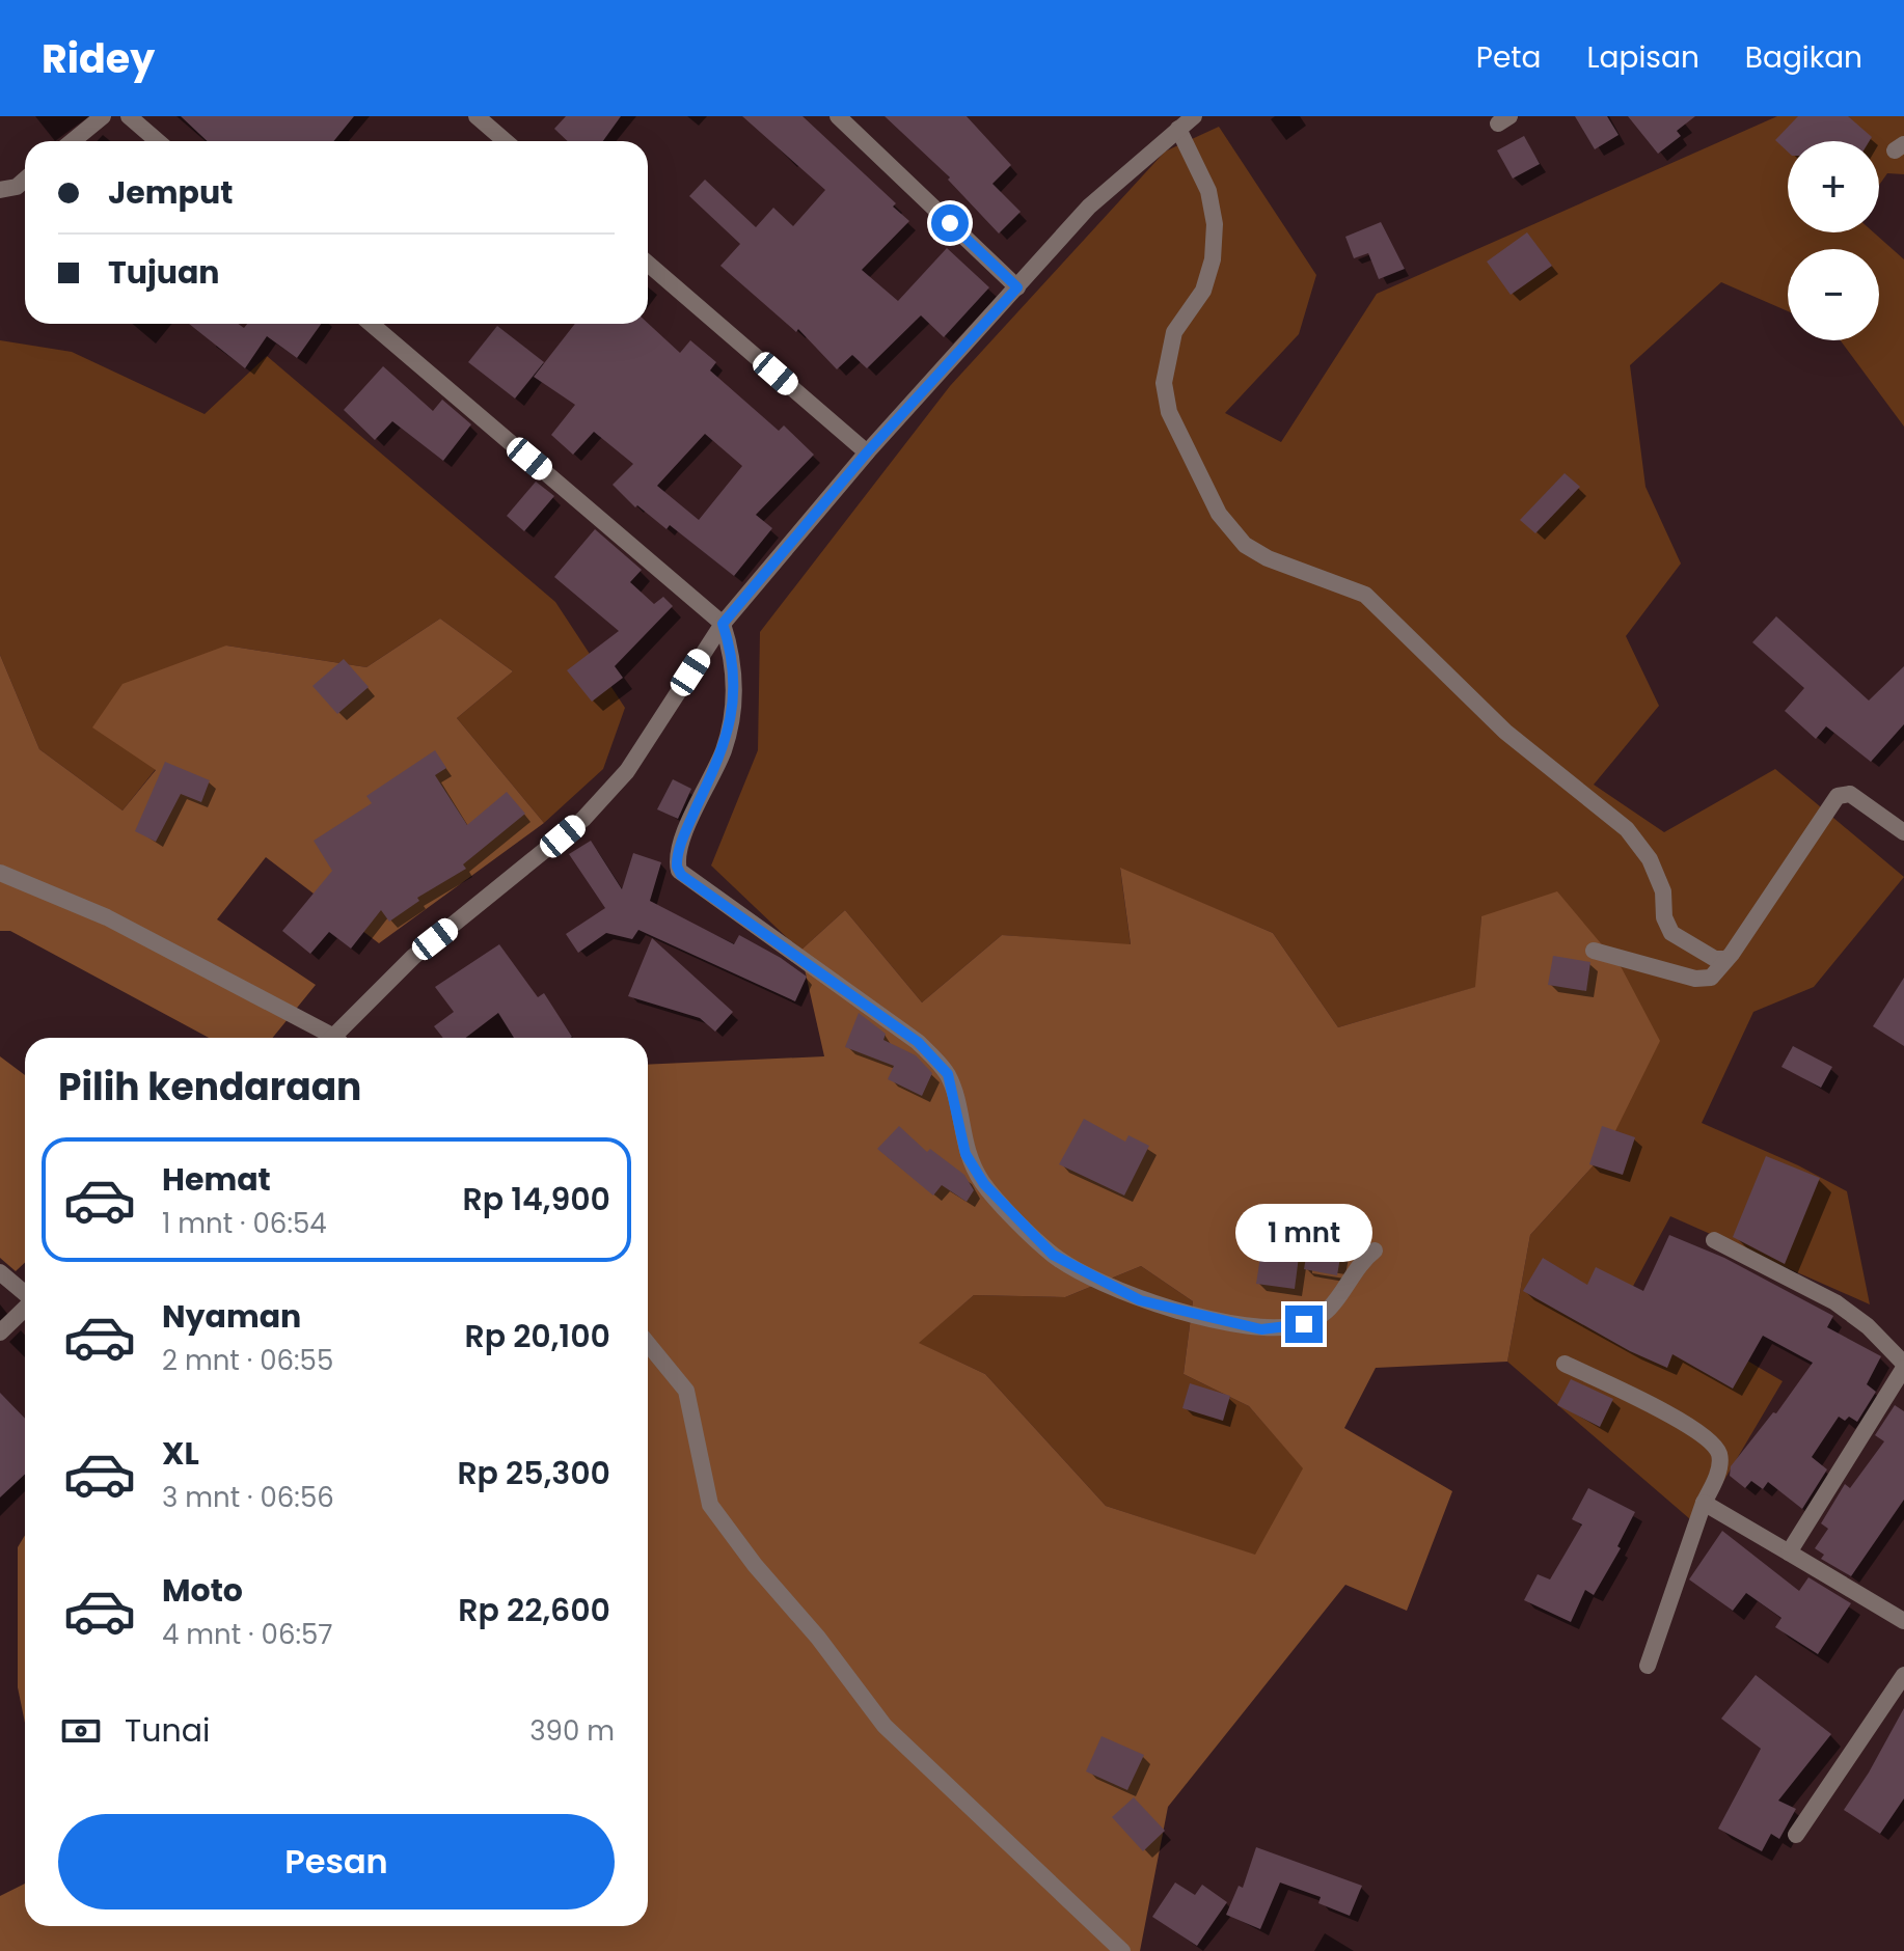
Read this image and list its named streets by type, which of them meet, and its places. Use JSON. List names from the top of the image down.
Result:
{
  "page": {
    "header": "Ridey",
    "nav": ["Peta", "Lapisan", "Bagikan"],
    "map_buttons": ["+", "−"],
    "banner": ["Jemput", "Tujuan"],
    "heading": "Pilih kendaraan",
    "list": [
      {
        "name": "Hemat",
        "note": "1 mnt · 06:54",
        "value": "Rp 14,900"
      },
      {
        "name": "Nyaman",
        "note": "2 mnt · 06:55",
        "value": "Rp 20,100"
      },
      {
        "name": "XL",
        "note": "3 mnt · 06:56",
        "value": "Rp 25,300"
      },
      {
        "name": "Moto",
        "note": "4 mnt · 06:57",
        "value": "Rp 22,600"
      }
    ],
    "bubble": "1 mnt",
    "pay": ["Tunai", "390 m"],
    "buttons": "Pesan"
  }
}
